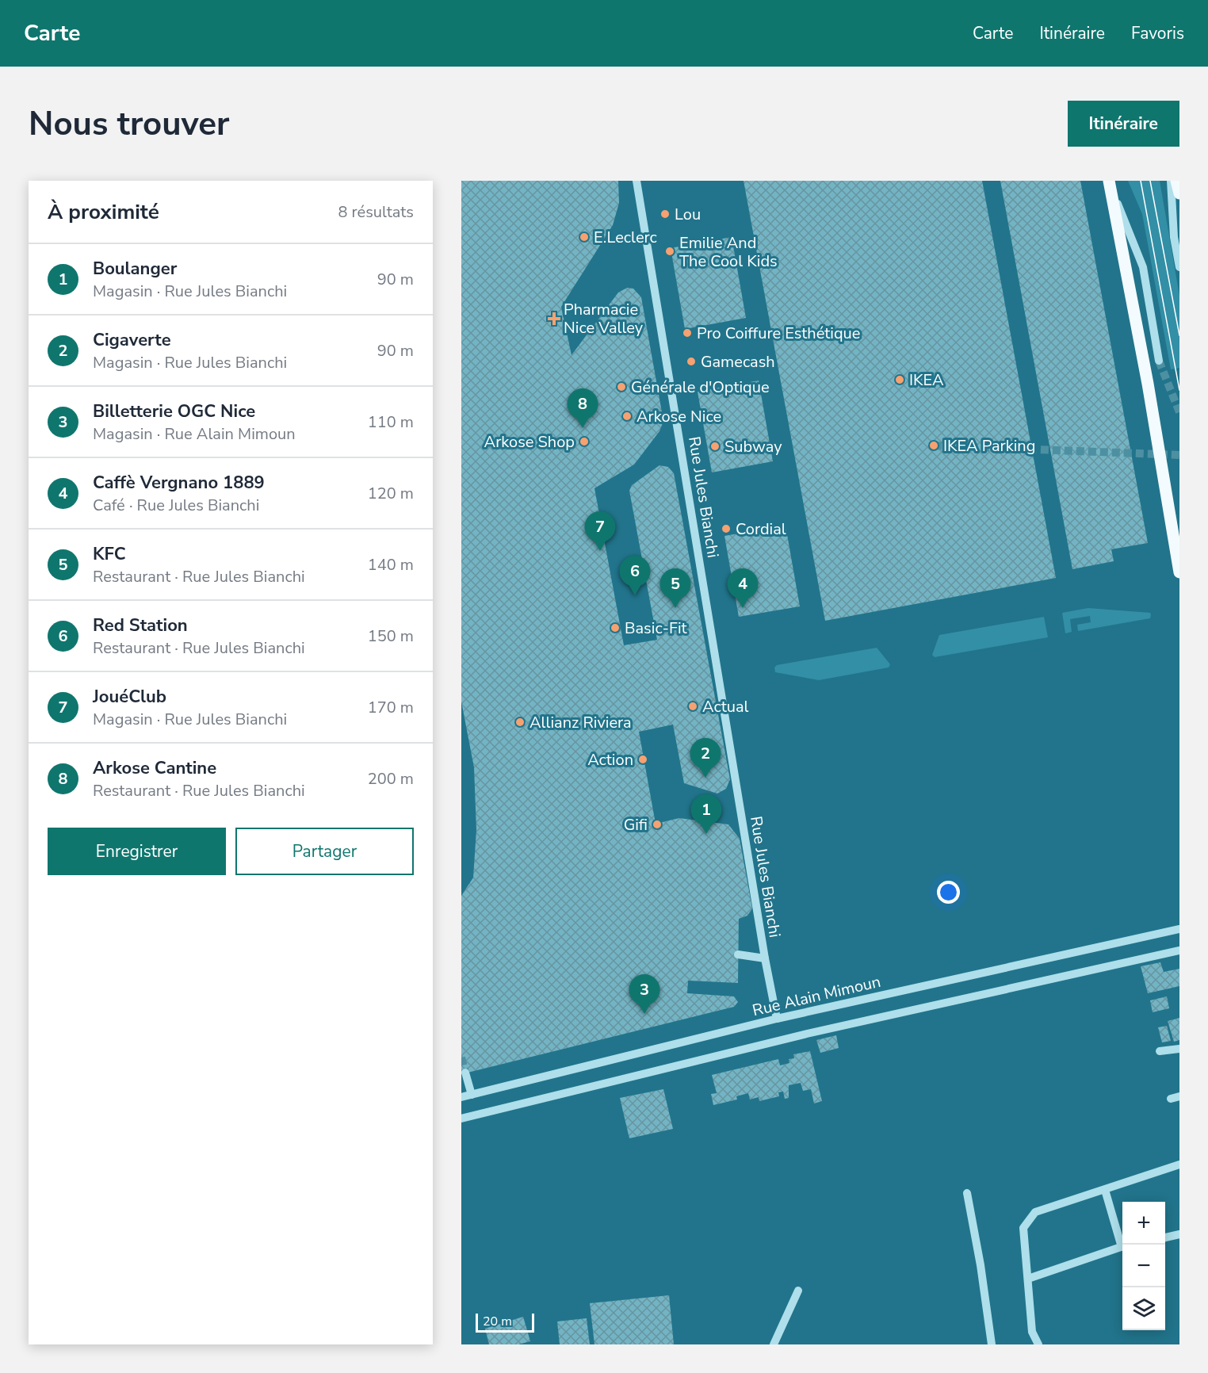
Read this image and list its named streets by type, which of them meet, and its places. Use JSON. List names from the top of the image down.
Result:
{
  "streets": {
    "street": ["Rue Jules Bianchi", "Rue Alain Mimoun"]
  },
  "crossings": [
    ["Rue Jules Bianchi", "Rue Alain Mimoun"]
  ],
  "places": {
    "other": [
      "Lou",
      "E.Leclerc",
      "Emilie And The Cool Kids",
      "Pro Coiffure Esthétique",
      "Gamecash",
      "IKEA",
      "Générale d'Optique",
      "Arkose Nice",
      "Arkose Shop",
      "IKEA Parking",
      "Subway",
      "Cordial",
      "Basic-Fit",
      "Actual",
      "Allianz Riviera",
      "Action",
      "Gifi"
    ],
    "health": ["Pharmacie Nice Valley"]
  },
  "scale_bar": "20 m",
  "page": {
    "header": "Carte",
    "nav": ["Carte", "Itinéraire", "Favoris"],
    "buttons": [
      "Itinéraire",
      ["Enregistrer", "Partager"]
    ],
    "title": "Nous trouver",
    "heading": ["À proximité", "8 résultats"],
    "list": [
      {
        "mark": "1",
        "name": "Boulanger",
        "note": "Magasin · Rue Jules Bianchi",
        "value": "90 m"
      },
      {
        "mark": "2",
        "name": "Cigaverte",
        "note": "Magasin · Rue Jules Bianchi",
        "value": "90 m"
      },
      {
        "mark": "3",
        "name": "Billetterie OGC Nice",
        "note": "Magasin · Rue Alain Mimoun",
        "value": "110 m"
      },
      {
        "mark": "4",
        "name": "Caffè Vergnano 1889",
        "note": "Café · Rue Jules Bianchi",
        "value": "120 m"
      },
      {
        "mark": "5",
        "name": "KFC",
        "note": "Restaurant · Rue Jules Bianchi",
        "value": "140 m"
      },
      {
        "mark": "6",
        "name": "Red Station",
        "note": "Restaurant · Rue Jules Bianchi",
        "value": "150 m"
      },
      {
        "mark": "7",
        "name": "JouéClub",
        "note": "Magasin · Rue Jules Bianchi",
        "value": "170 m"
      },
      {
        "mark": "8",
        "name": "Arkose Cantine",
        "note": "Restaurant · Rue Jules Bianchi",
        "value": "200 m"
      }
    ],
    "pins": [
      "8",
      "7",
      "6",
      "4",
      "5",
      "2",
      "1",
      "3"
    ],
    "map_buttons": ["+", "−"],
    "scale": "20 m"
  }
}
